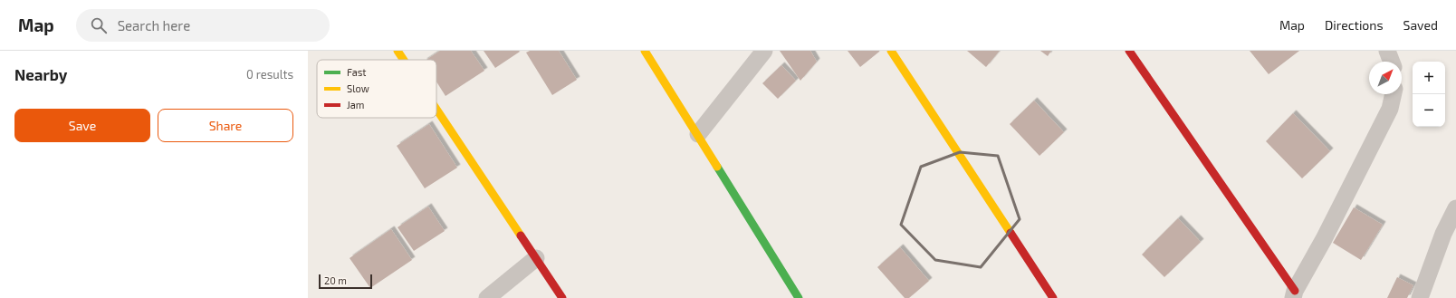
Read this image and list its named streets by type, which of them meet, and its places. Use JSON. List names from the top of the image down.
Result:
{
  "legend": ["Fast", "Slow", "Jam"],
  "scale_bar": "20 m",
  "north": "top right",
  "page": {
    "header": "Map",
    "search": "Search here",
    "nav": ["Map", "Directions", "Saved"],
    "heading": ["Nearby", "0 results"],
    "map_buttons": ["+", "−"],
    "buttons": ["Save", "Share"],
    "scale": "20 m"
  }
}
